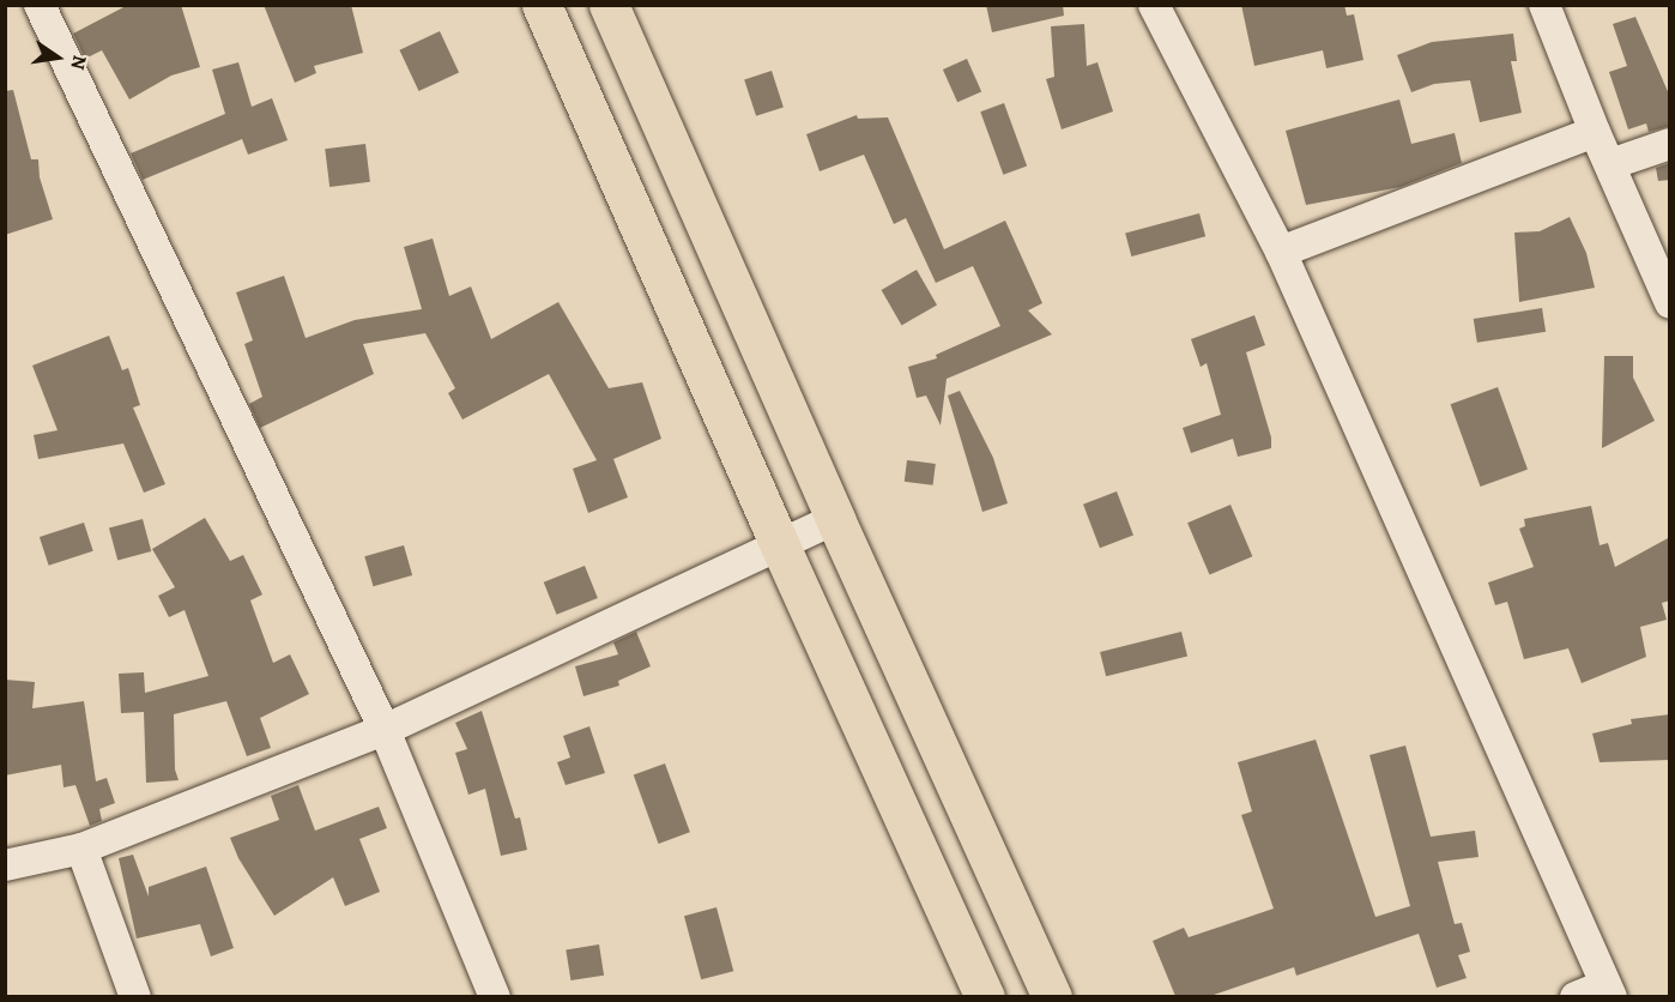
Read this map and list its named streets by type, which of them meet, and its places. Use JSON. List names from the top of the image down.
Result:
{
  "north": "right"
}
